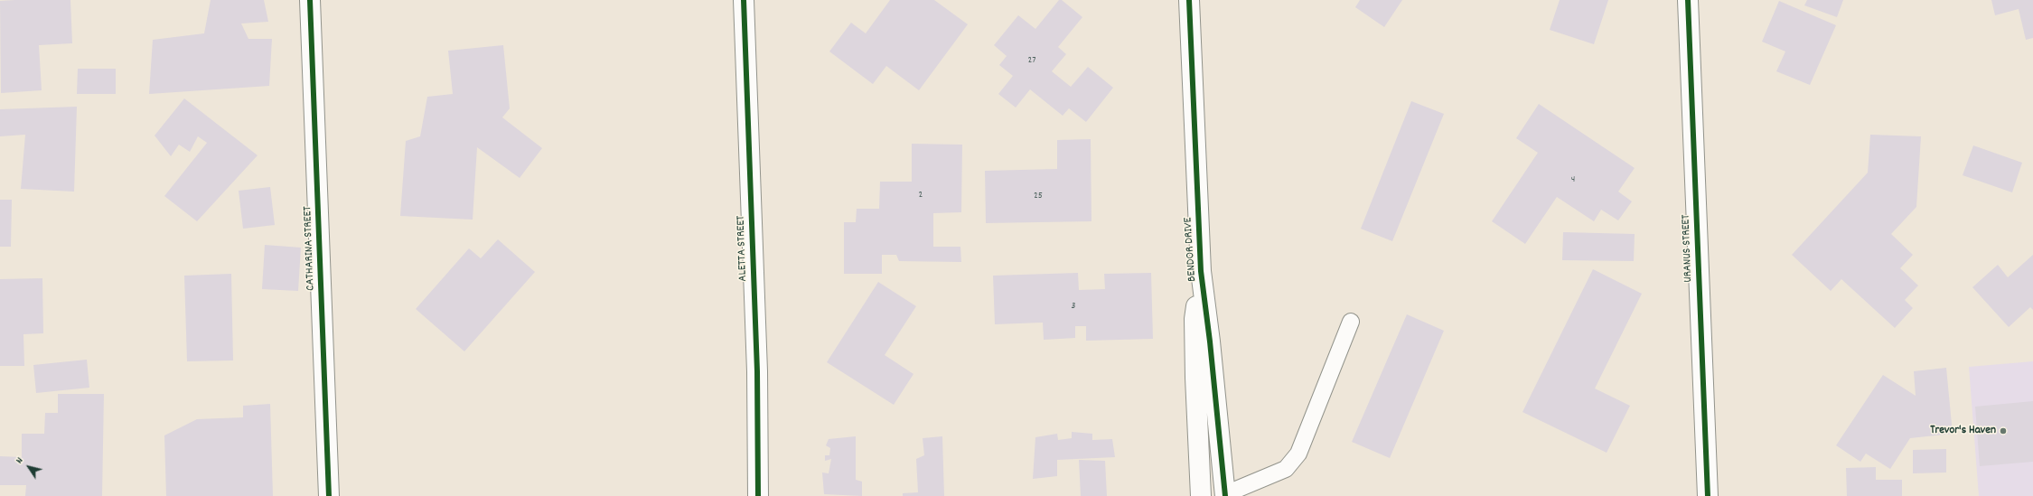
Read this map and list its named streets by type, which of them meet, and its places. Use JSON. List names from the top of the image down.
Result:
{
  "streets": {
    "street": [
      "CATHARINA STREET",
      "ALETTA STREET",
      "URANUS STREET",
      "BENDOR DRIVE"
    ]
  },
  "places": ["Trevor's Haven"],
  "house_numbers": [
    "27",
    "4",
    "2",
    "25",
    "3"
  ],
  "north": "top left"
}
